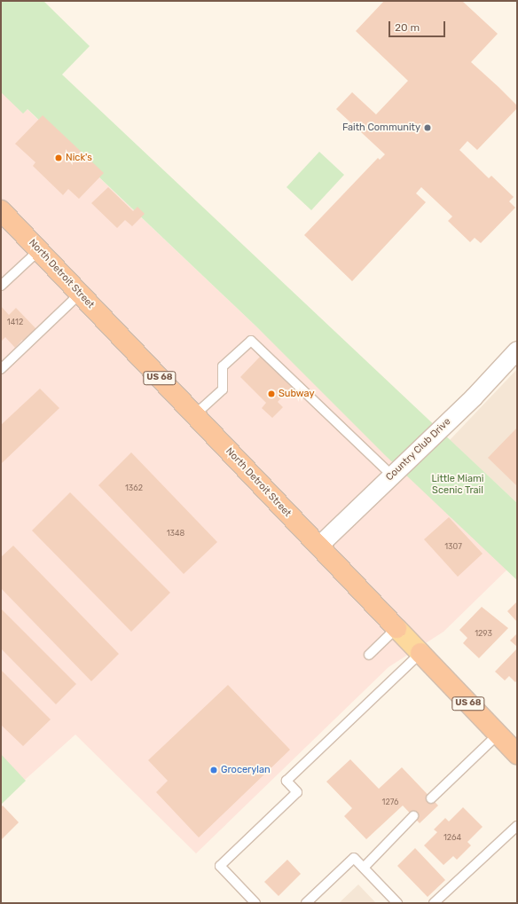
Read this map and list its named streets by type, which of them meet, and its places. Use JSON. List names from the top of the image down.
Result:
{
  "streets": {
    "highway": ["North Detroit Street", "US 68"],
    "street": ["Country Club Drive"]
  },
  "crossings": [
    ["North Detroit Street", "Country Club Drive"]
  ],
  "parks": ["Little Miami Scenic Trail"],
  "places": [
    "Faith Community",
    "Nick's",
    "Subway",
    "Grocerylan"
  ],
  "house_numbers": [
    "1412",
    "1362",
    "1348",
    "1307",
    "1293",
    "1276",
    "1264"
  ],
  "scale_bar": "20 m"
}
